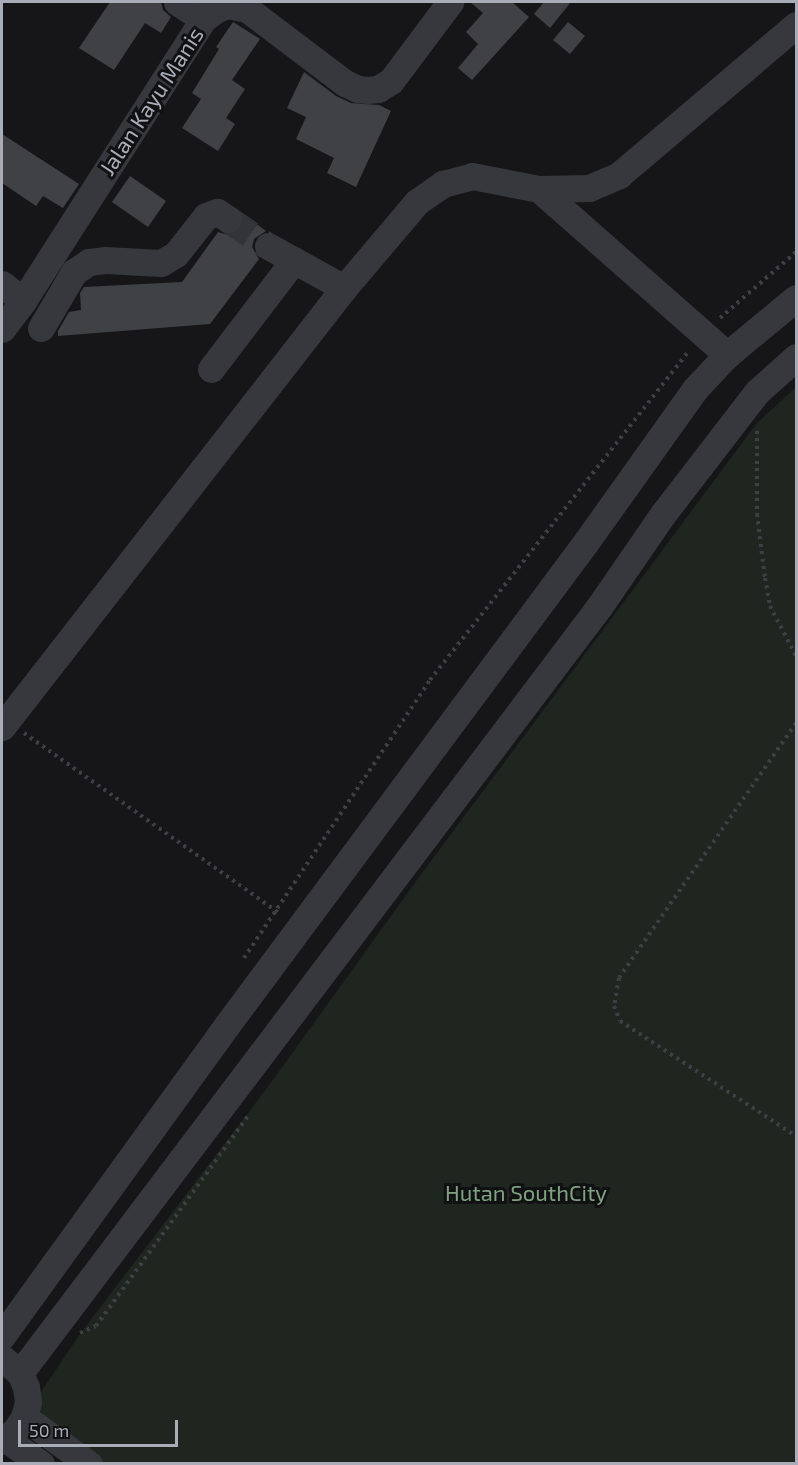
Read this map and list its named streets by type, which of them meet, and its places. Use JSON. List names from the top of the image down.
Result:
{
  "streets": {
    "street": ["Jalan Kayu Manis"]
  },
  "parks": ["Hutan SouthCity"],
  "scale_bar": "50 m"
}
